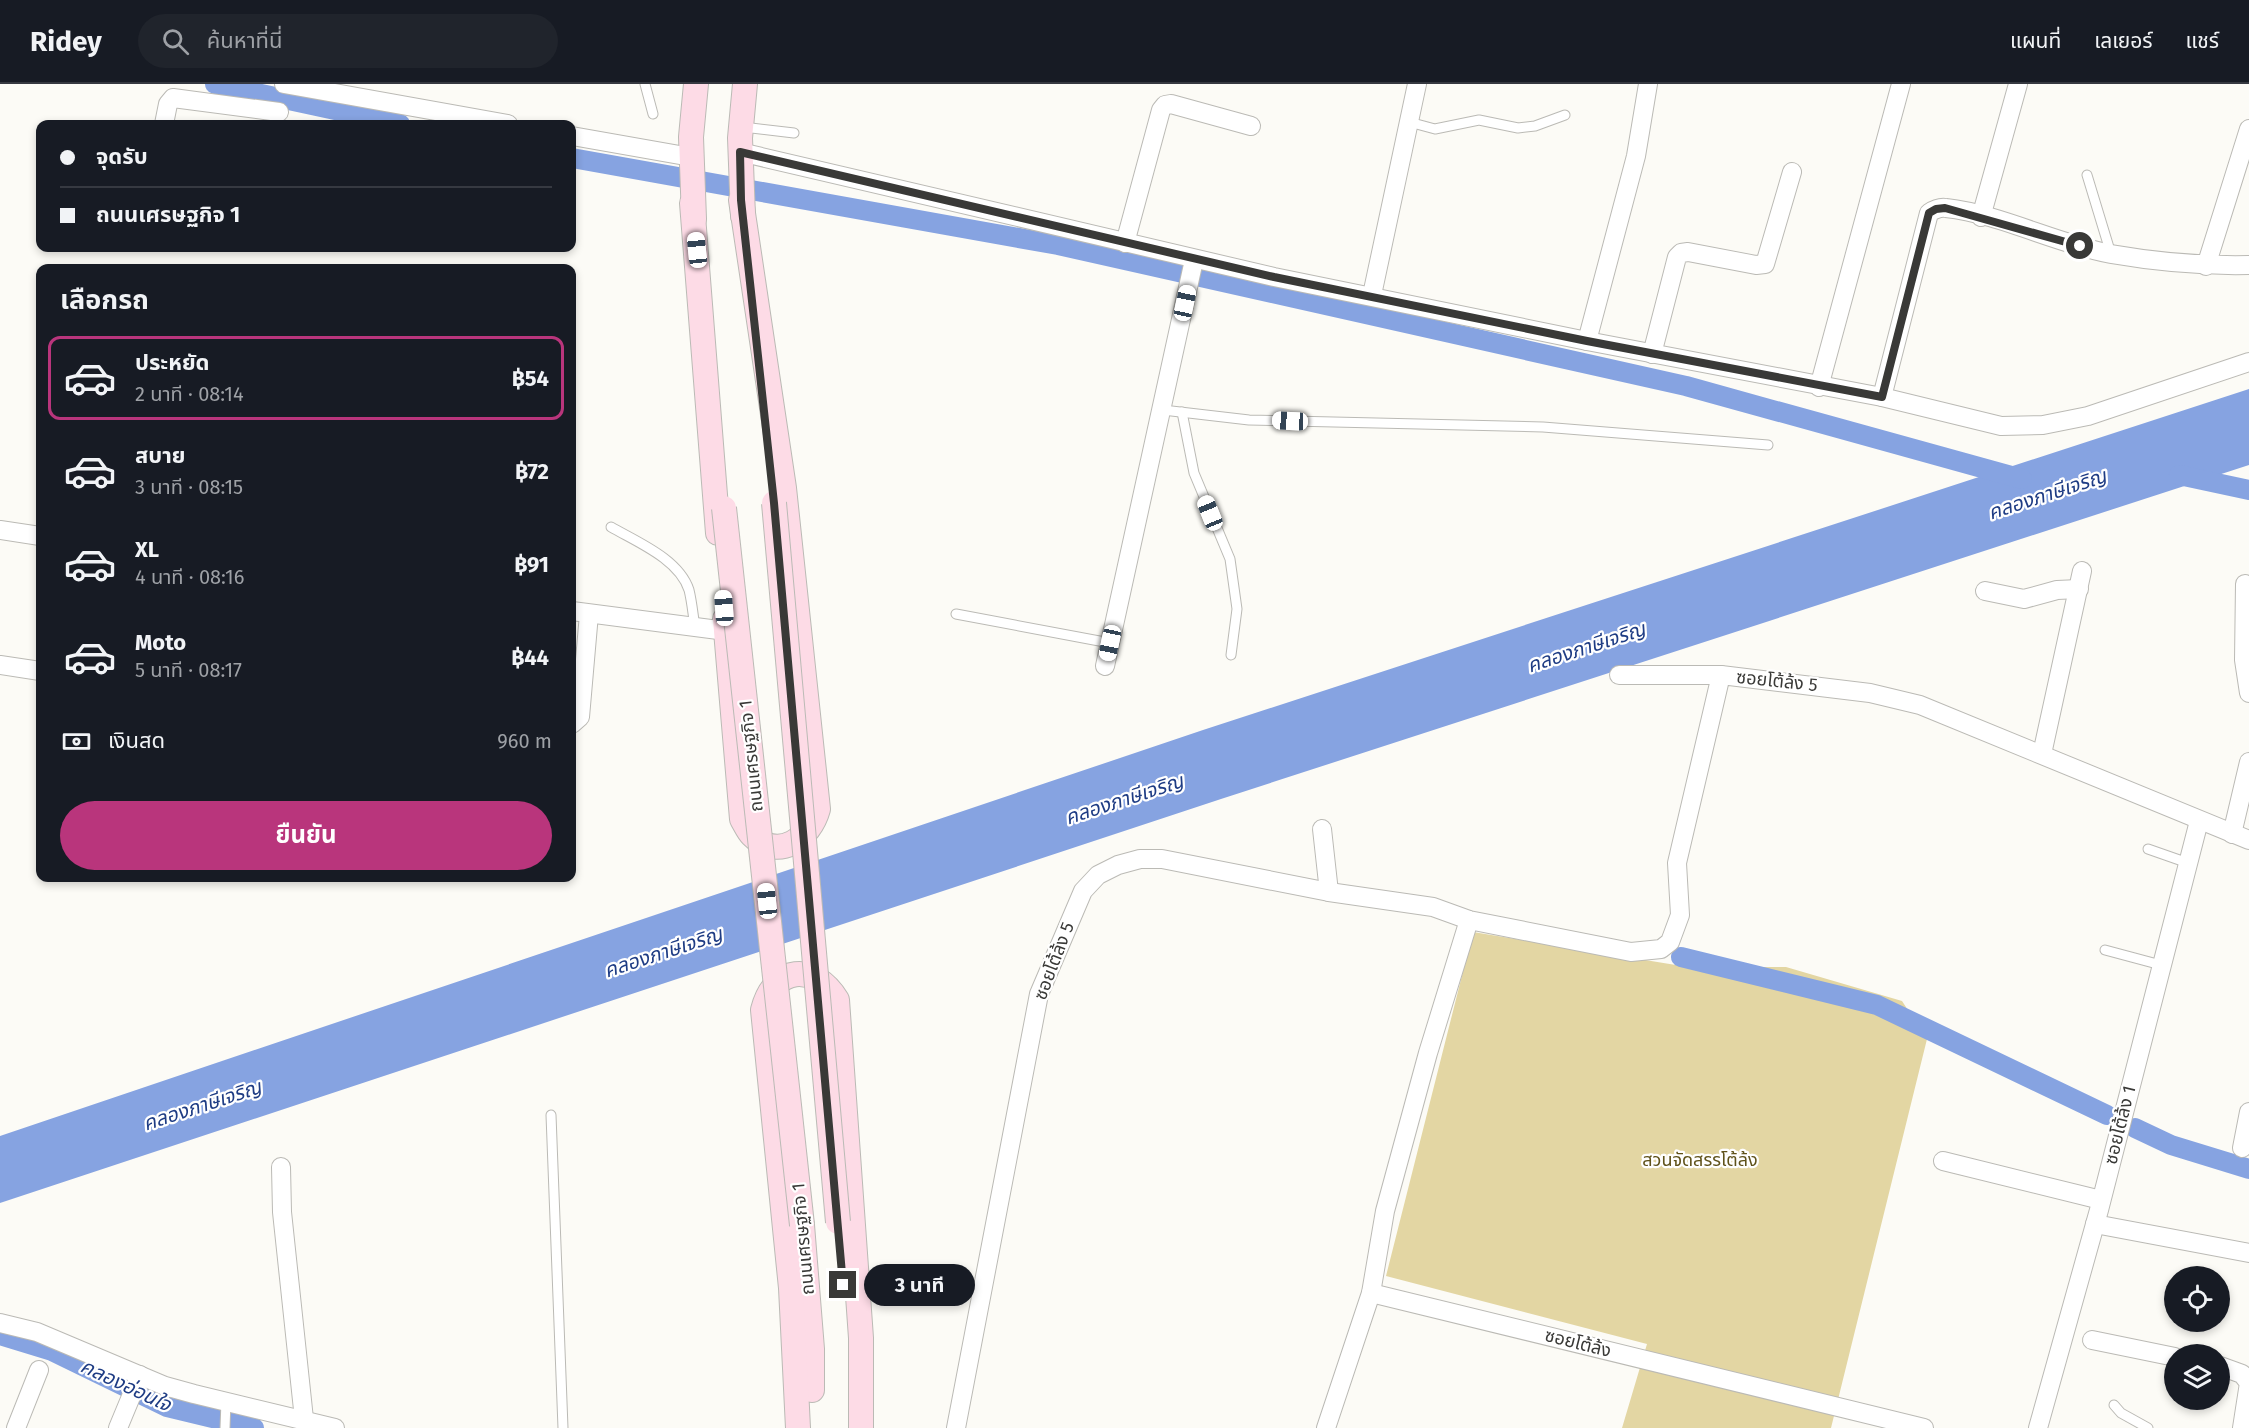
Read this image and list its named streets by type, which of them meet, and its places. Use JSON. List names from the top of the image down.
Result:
{
  "streets": {
    "main road": ["ถนนเศรษฐกิจ 1"],
    "street": ["ซอยโต้ล้ง 5", "ซอยโต้ล้ง 1", "ซอยโต้ล้ง"]
  },
  "crossings": [
    ["ซอยโต้ล้ง 5", "ซอยโต้ล้ง 1"]
  ],
  "water": ["คลองภาษีเจริญ", "คลองอ่อนใจ"],
  "parks": ["สวนจัดสรรโต้ล้ง"],
  "page": {
    "header": "Ridey",
    "search": "ค้นหาที่นี่",
    "nav": ["แผนที่", "เลเยอร์", "แชร์"],
    "banner": ["จุดรับ", "ถนนเศรษฐกิจ 1"],
    "heading": "เลือกรถ",
    "list": [
      {
        "name": "ประหยัด",
        "note": "2 นาที · 08:14",
        "value": "฿54"
      },
      {
        "name": "สบาย",
        "note": "3 นาที · 08:15",
        "value": "฿72"
      },
      {
        "name": "XL",
        "note": "4 นาที · 08:16",
        "value": "฿91"
      },
      {
        "name": "Moto",
        "note": "5 นาที · 08:17",
        "value": "฿44"
      }
    ],
    "pay": ["เงินสด", "960 m"],
    "buttons": "ยืนยัน",
    "bubble": "3 นาที"
  }
}
